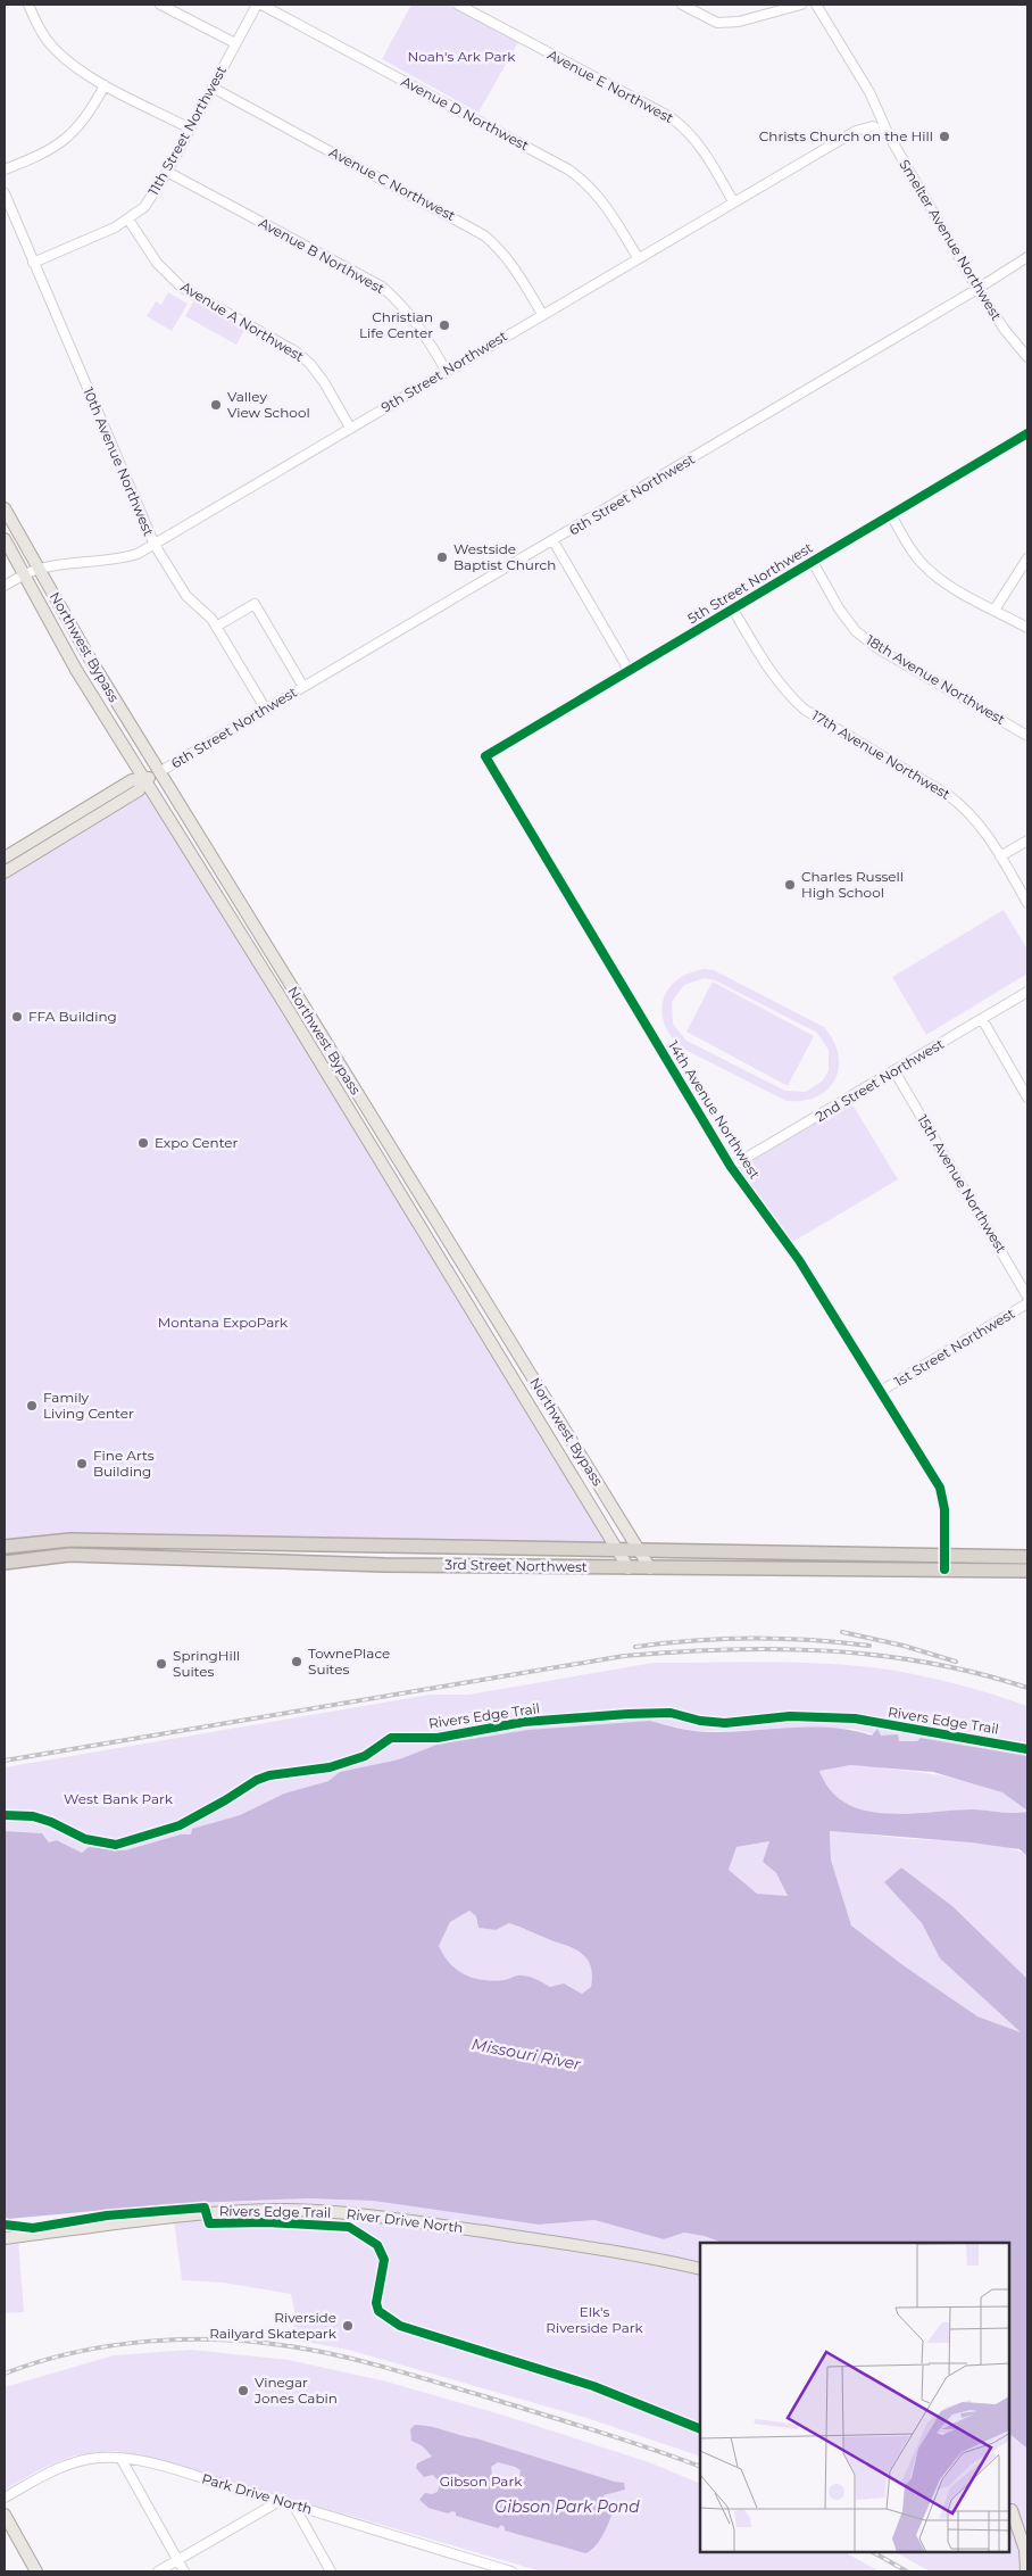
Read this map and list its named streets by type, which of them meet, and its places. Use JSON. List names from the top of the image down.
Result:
{
  "streets": {
    "highway": ["3rd Street Northwest"],
    "main road": ["6th Street Northwest", "Northwest Bypass", "River Drive North"],
    "street": [
      "Avenue E Northwest",
      "Avenue D Northwest",
      "11th Street Northwest",
      "Avenue C Northwest",
      "Smelter Avenue Northwest",
      "Avenue B Northwest",
      "Avenue A Northwest",
      "9th Street Northwest",
      "10th Avenue Northwest",
      "5th Street Northwest",
      "18th Avenue Northwest",
      "17th Avenue Northwest",
      "2nd Street Northwest",
      "14th Avenue Northwest",
      "15th Avenue Northwest",
      "1st Street Northwest",
      "Park Drive North"
    ],
    "cycle path": ["Rivers Edge Trail"]
  },
  "crossings": [
    ["Avenue E Northwest", "9th Street Northwest"],
    ["Avenue D Northwest", "9th Street Northwest"],
    ["11th Street Northwest", "Avenue C Northwest"],
    ["11th Street Northwest", "Avenue B Northwest"],
    ["11th Street Northwest", "Avenue A Northwest"],
    ["11th Street Northwest", "10th Avenue Northwest"],
    ["Avenue C Northwest", "9th Street Northwest"],
    ["Smelter Avenue Northwest", "9th Street Northwest"],
    ["Smelter Avenue Northwest", "6th Street Northwest"],
    ["Avenue B Northwest", "9th Street Northwest"],
    ["Avenue A Northwest", "9th Street Northwest"],
    ["9th Street Northwest", "10th Avenue Northwest"],
    ["9th Street Northwest", "Northwest Bypass"],
    ["10th Avenue Northwest", "6th Street Northwest"],
    ["6th Street Northwest", "Northwest Bypass"],
    ["5th Street Northwest", "18th Avenue Northwest"],
    ["5th Street Northwest", "17th Avenue Northwest"],
    ["5th Street Northwest", "14th Avenue Northwest"],
    ["Northwest Bypass", "3rd Street Northwest"],
    ["2nd Street Northwest", "14th Avenue Northwest"],
    ["2nd Street Northwest", "15th Avenue Northwest"],
    ["14th Avenue Northwest", "1st Street Northwest"],
    ["14th Avenue Northwest", "3rd Street Northwest"]
  ],
  "water": ["Missouri River", "Gibson Park Pond"],
  "parks": [
    "Noah's Ark Park",
    "Montana ExpoPark",
    "West Bank Park",
    "Elk's Riverside Park",
    "Gibson Park"
  ],
  "places": [
    "Christs Church on the Hill",
    "Christian Life Center",
    "Valley View School",
    "Westside Baptist Church",
    "Charles Russell High School",
    "FFA Building",
    "Expo Center",
    "Family Living Center",
    "Fine Arts Building",
    "TownePlace Suites",
    "SpringHill Suites",
    "Riverside Railyard Skatepark",
    "Vinegar Jones Cabin"
  ]
}
